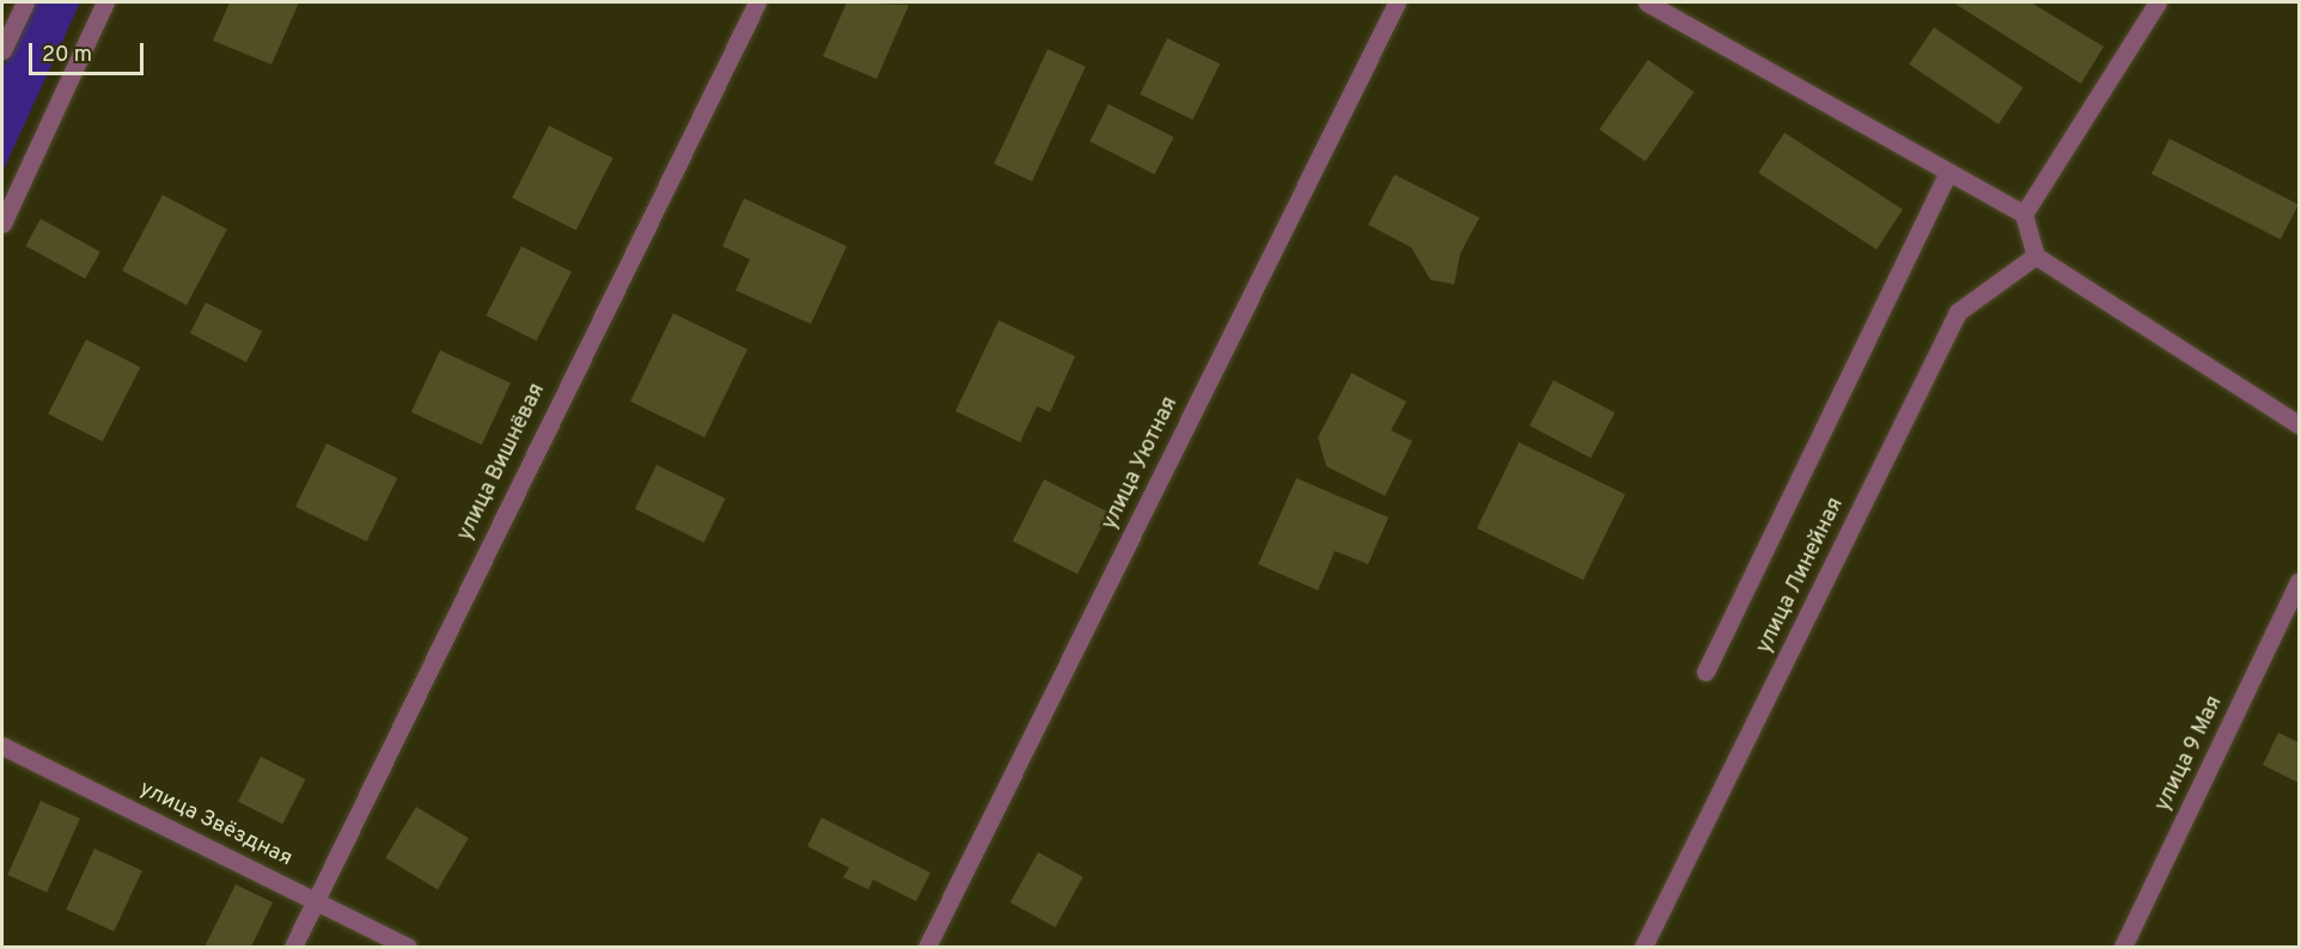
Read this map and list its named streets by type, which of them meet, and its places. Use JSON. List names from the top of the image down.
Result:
{
  "streets": {
    "street": [
      "улица Вишнёвая",
      "улица Уютная",
      "улица Линейная",
      "улица 9 Мая",
      "улица Звёздная"
    ]
  },
  "crossings": [
    ["улица Вишнёвая", "улица Звёздная"]
  ],
  "scale_bar": "20 m"
}
